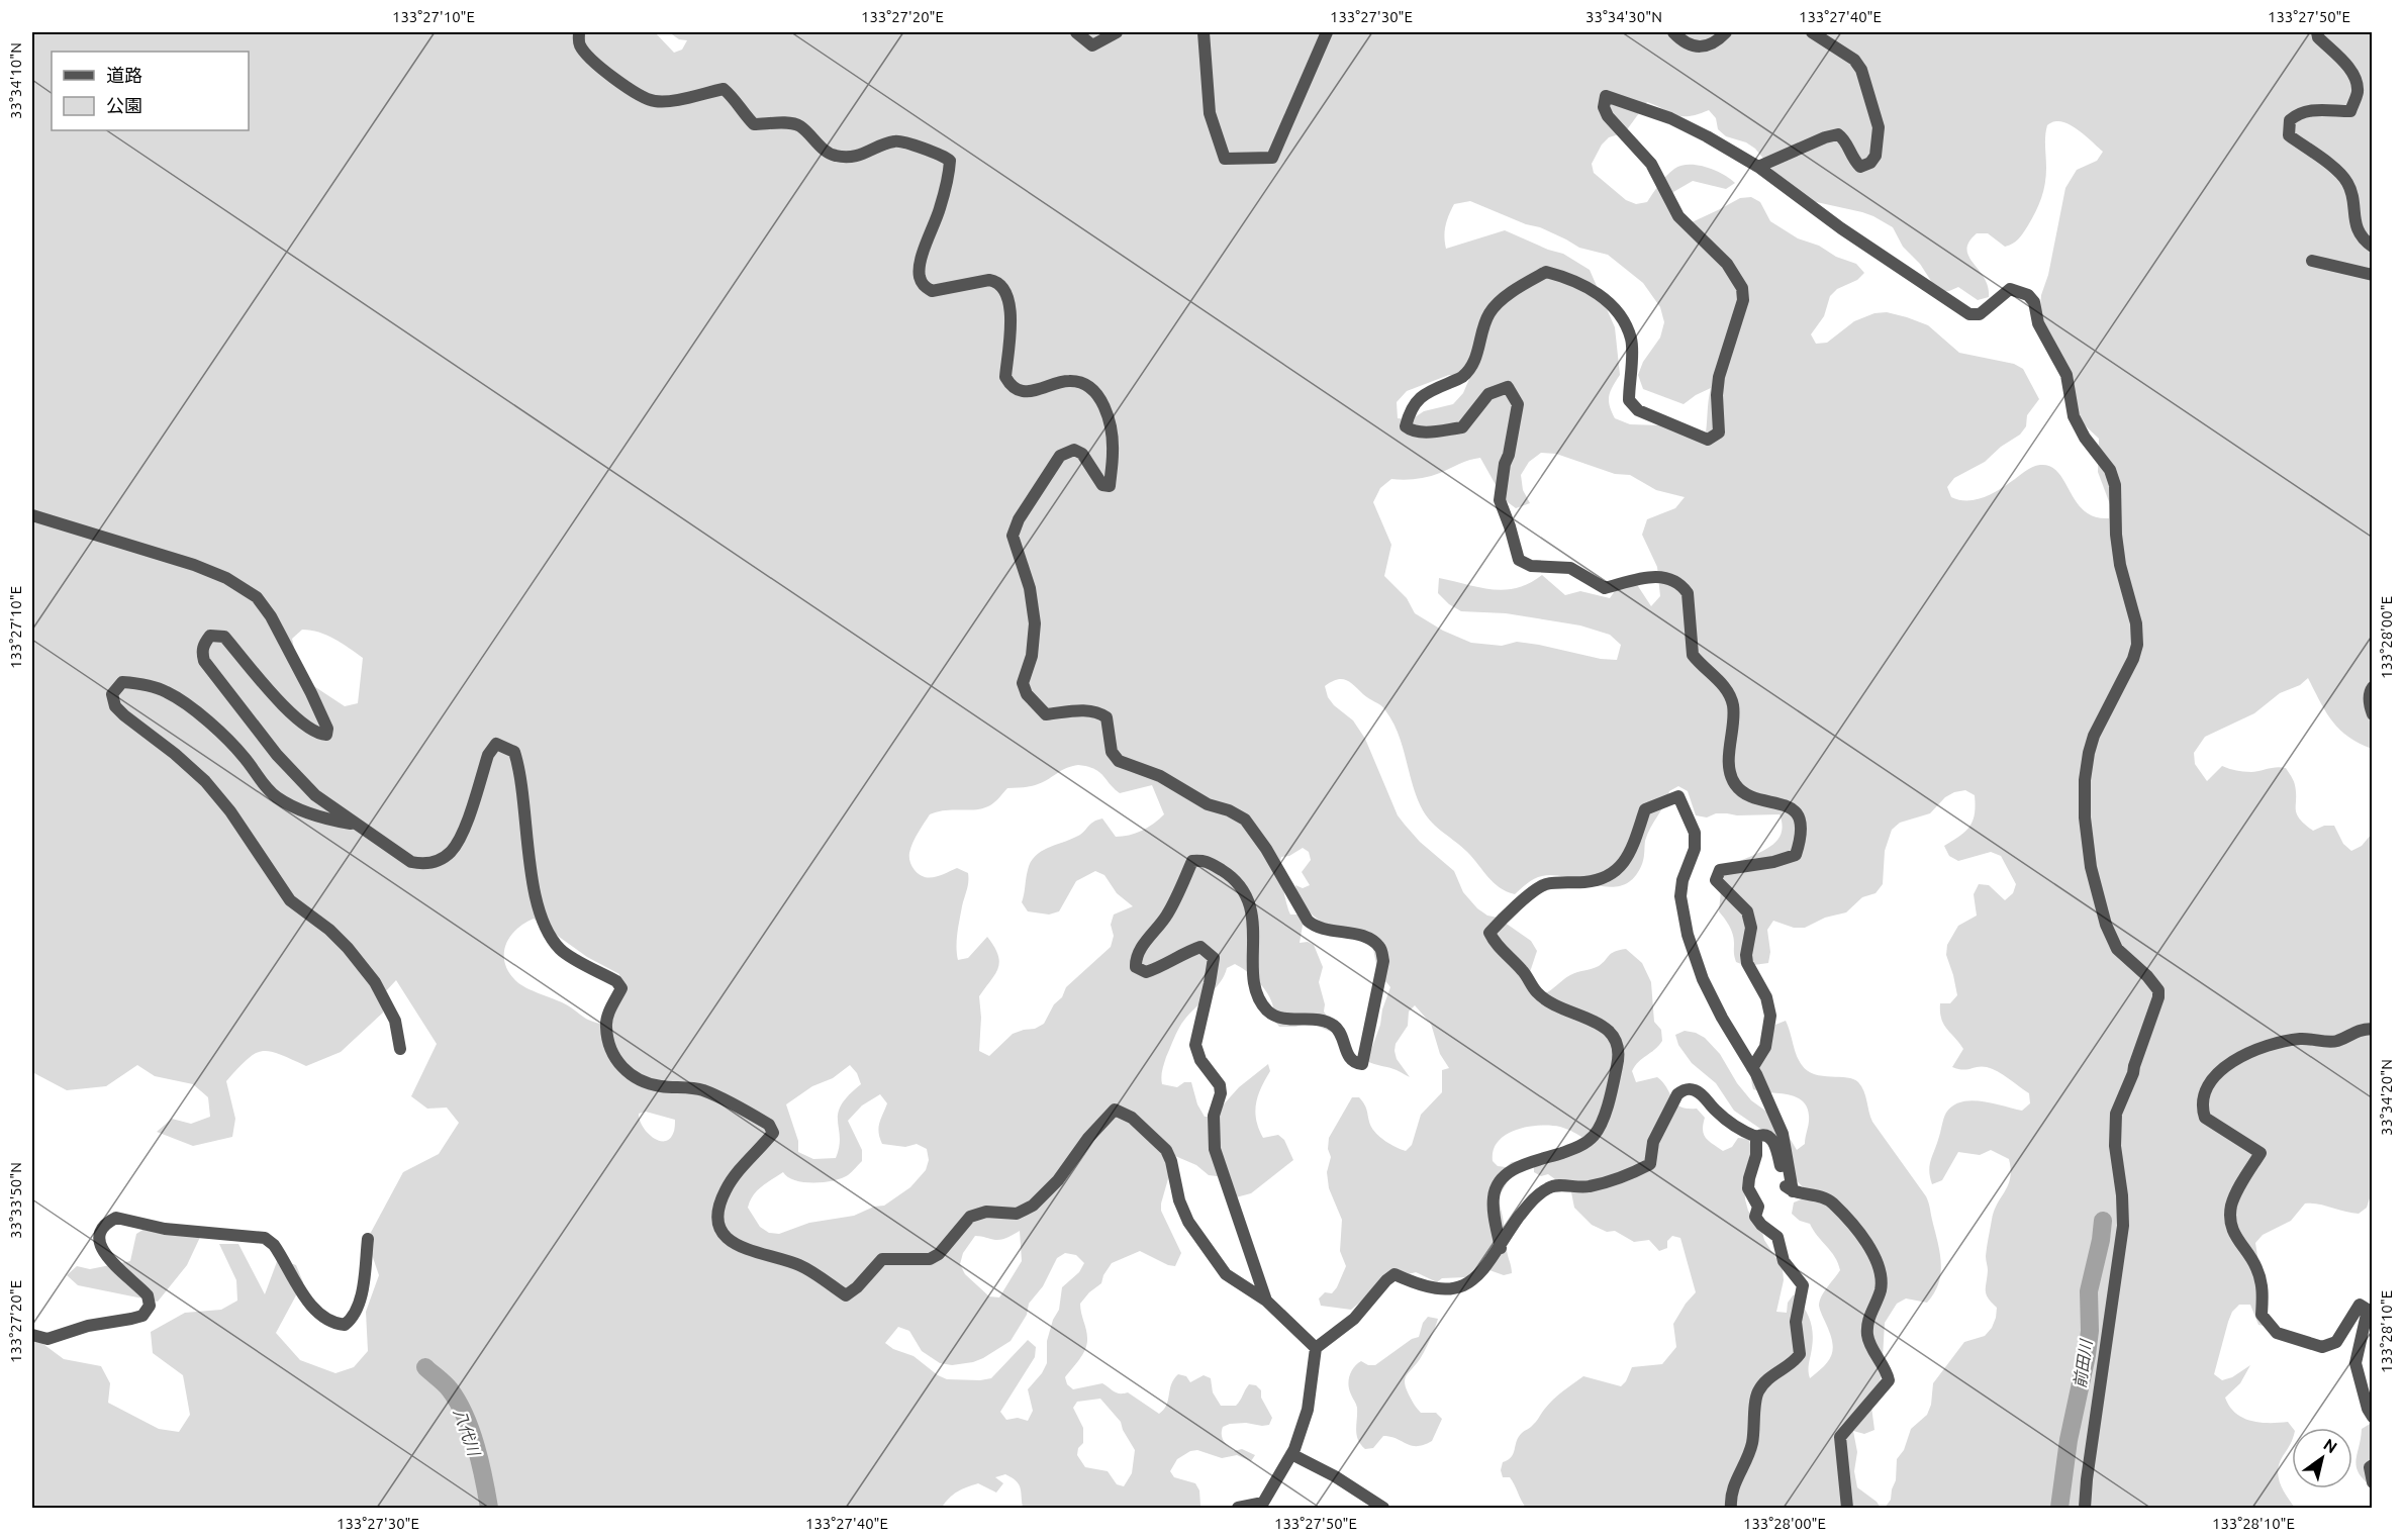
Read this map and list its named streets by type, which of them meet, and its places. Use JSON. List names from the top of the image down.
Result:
{
  "water": ["前田川", "八代川"],
  "legend": ["道路", "公園"],
  "north": "top right",
  "coordinates": [
    "133°27'10\"E",
    "133°27'20\"E",
    "133°27'30\"E",
    "33°34'30\"N",
    "133°27'40\"E",
    "133°27'50\"E",
    "33°34'10\"N",
    "133°28'00\"E",
    "33°34'20\"N",
    "33°33'50\"N",
    "133°28'10\"E"
  ]
}
